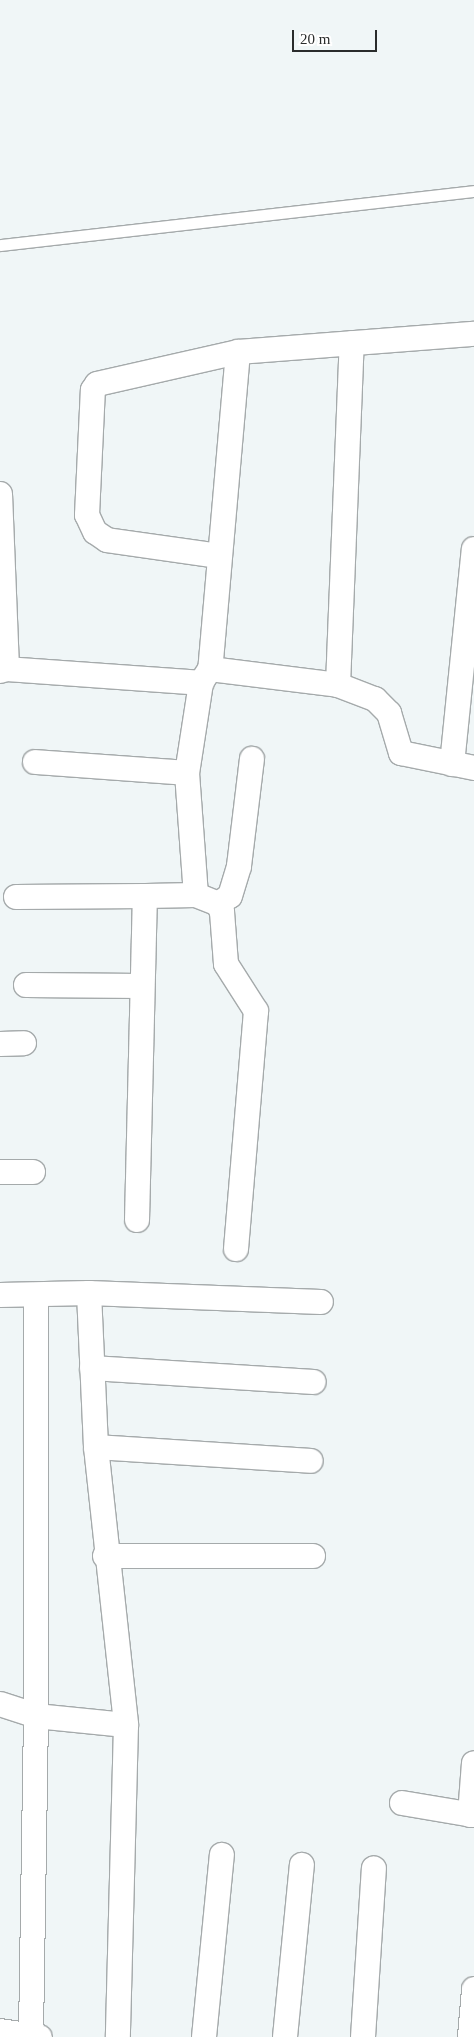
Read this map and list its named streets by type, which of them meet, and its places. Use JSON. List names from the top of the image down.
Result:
{
  "scale_bar": "20 m"
}
